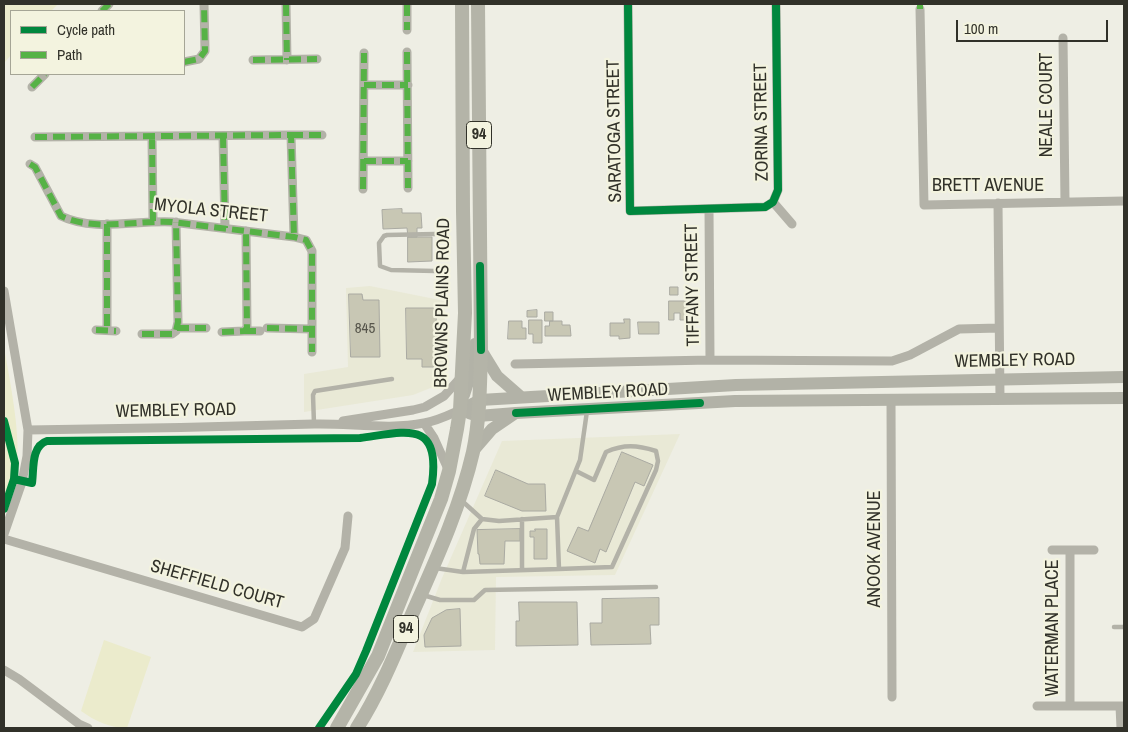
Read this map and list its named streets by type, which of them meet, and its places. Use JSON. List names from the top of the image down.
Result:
{
  "streets": {
    "main road": ["94", "BROWNS PLAINS ROAD", "WEMBLEY ROAD"],
    "street": [
      "NEALE COURT",
      "ZORINA STREET",
      "SARATOGA STREET",
      "BRETT AVENUE",
      "MYOLA STREET",
      "TIFFANY STREET",
      "ANOOK AVENUE",
      "SHEFFIELD COURT",
      "WATERMAN PLACE"
    ]
  },
  "crossings": [
    ["NEALE COURT", "BRETT AVENUE"],
    ["ZORINA STREET", "SARATOGA STREET"],
    ["ZORINA STREET", "TIFFANY STREET"],
    ["SARATOGA STREET", "TIFFANY STREET"],
    ["TIFFANY STREET", "WEMBLEY ROAD"],
    ["BROWNS PLAINS ROAD", "WEMBLEY ROAD"],
    ["WEMBLEY ROAD", "ANOOK AVENUE"]
  ],
  "house_numbers": ["845"],
  "legend": ["Cycle path", "Path"],
  "scale_bar": "100 m"
}
